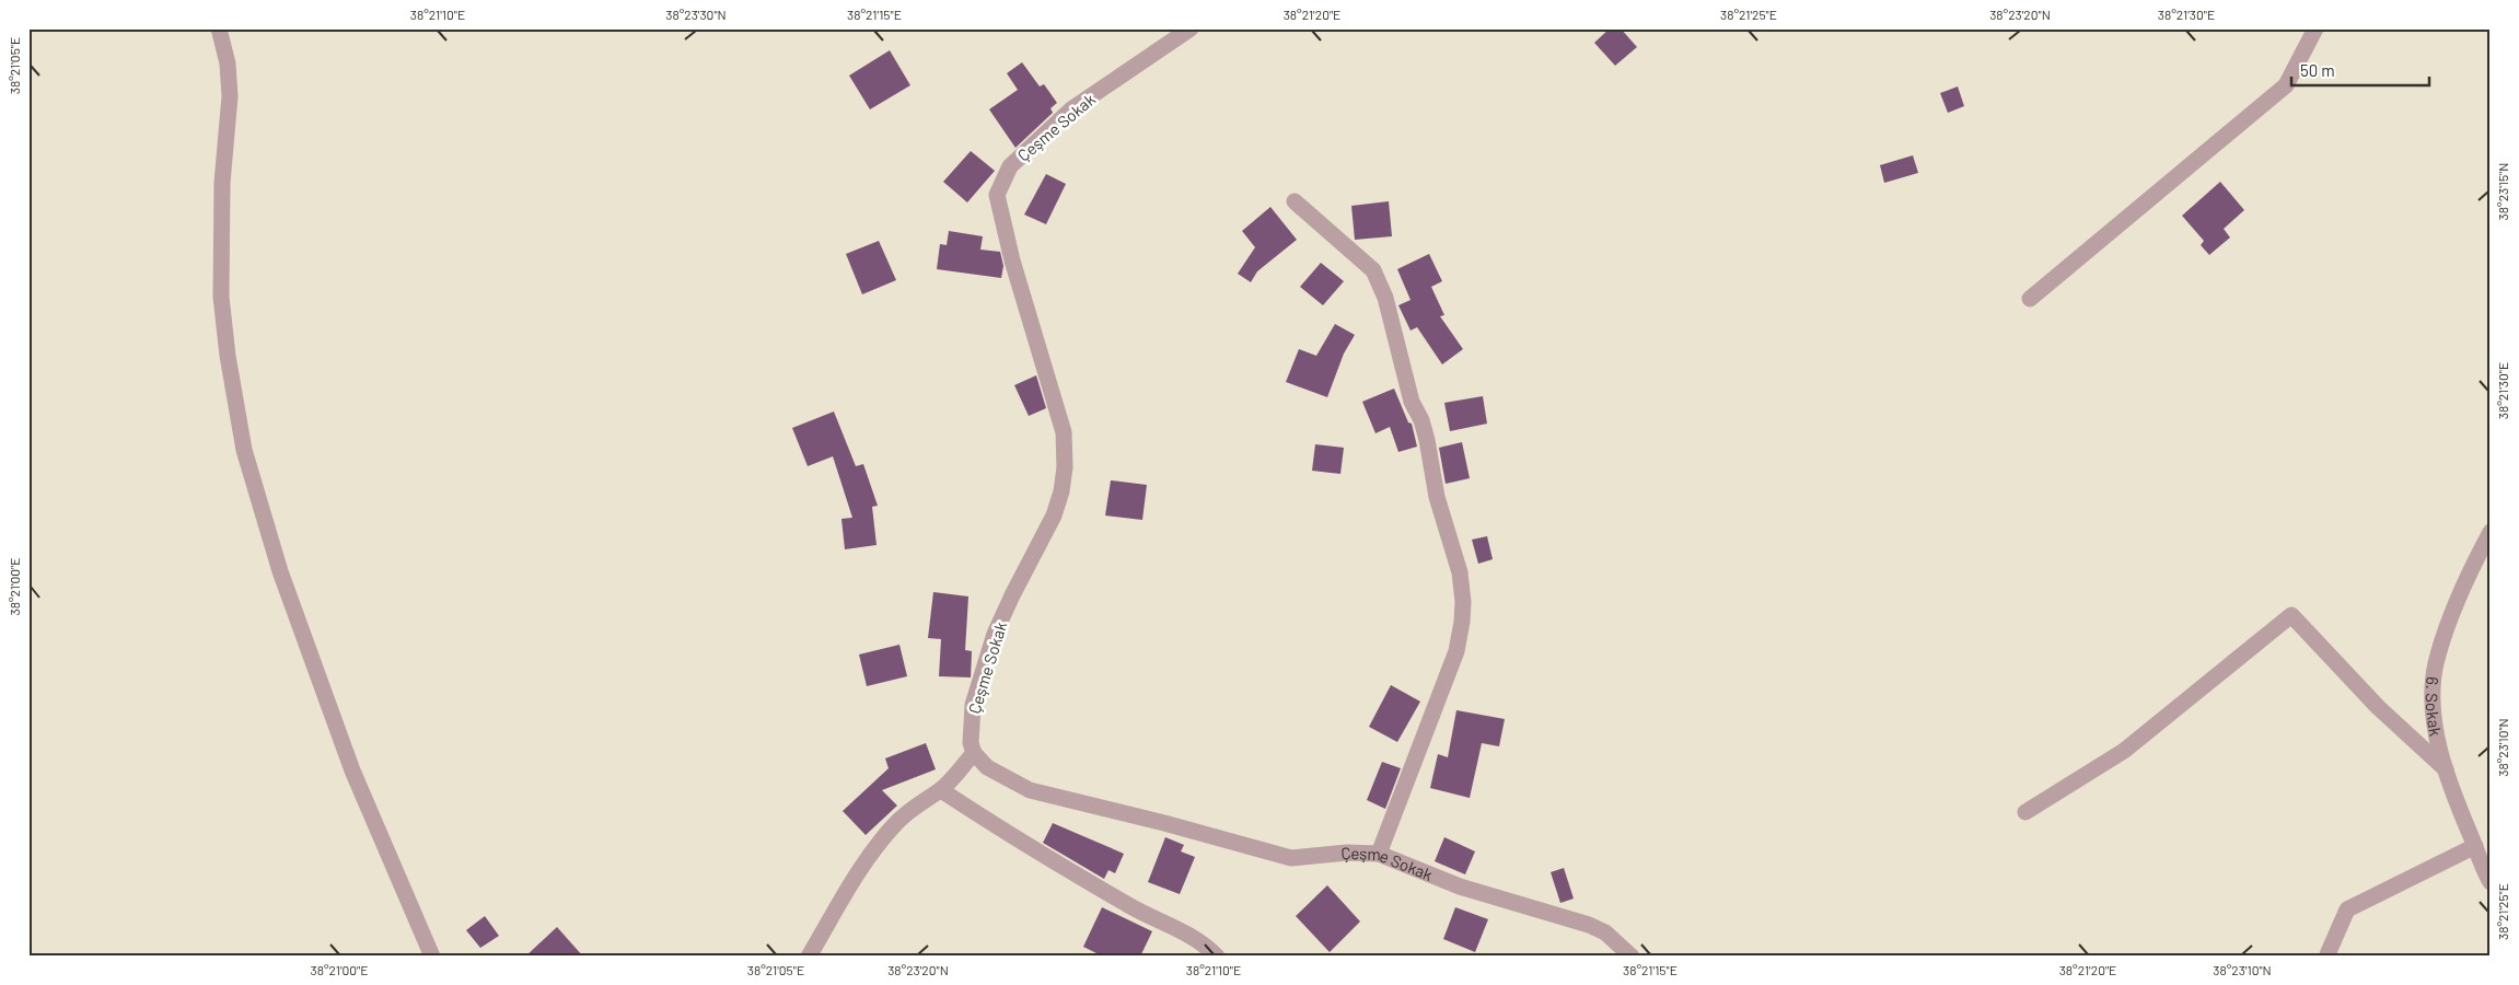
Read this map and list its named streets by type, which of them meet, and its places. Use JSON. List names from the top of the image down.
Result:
{
  "streets": {
    "street": ["Çeşme Sokak", "6. Sokak"]
  },
  "scale_bar": "50 m",
  "coordinates": [
    "38°21'10\"E",
    "38°23'30\"N",
    "38°21'15\"E",
    "38°21'20\"E",
    "38°21'25\"E",
    "38°23'20\"N",
    "38°21'30\"E",
    "38°21'05\"E",
    "38°23'15\"N",
    "38°21'00\"E",
    "38°23'10\"N"
  ]
}
